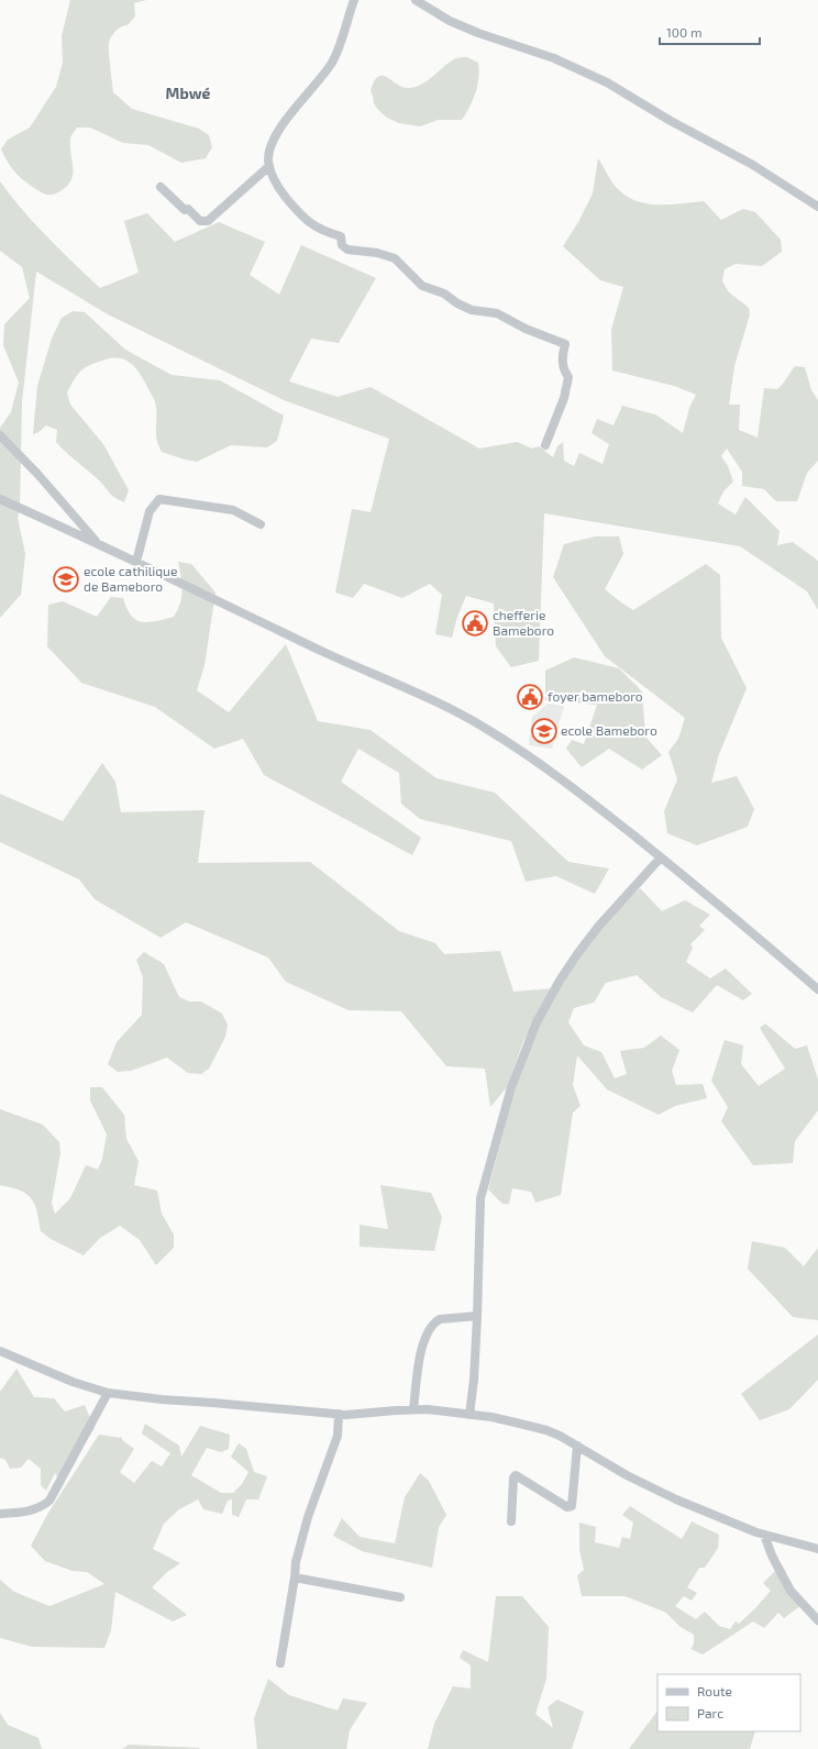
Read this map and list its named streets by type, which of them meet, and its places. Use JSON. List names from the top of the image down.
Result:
{
  "districts": ["Mbwé"],
  "places": {
    "school or university": ["ecole cathilique de Bameboro", "ecole Bameboro"],
    "public building": ["chefferie Bameboro", "foyer bameboro"]
  },
  "legend": ["Route", "Parc"],
  "scale_bar": "100 m"
}
